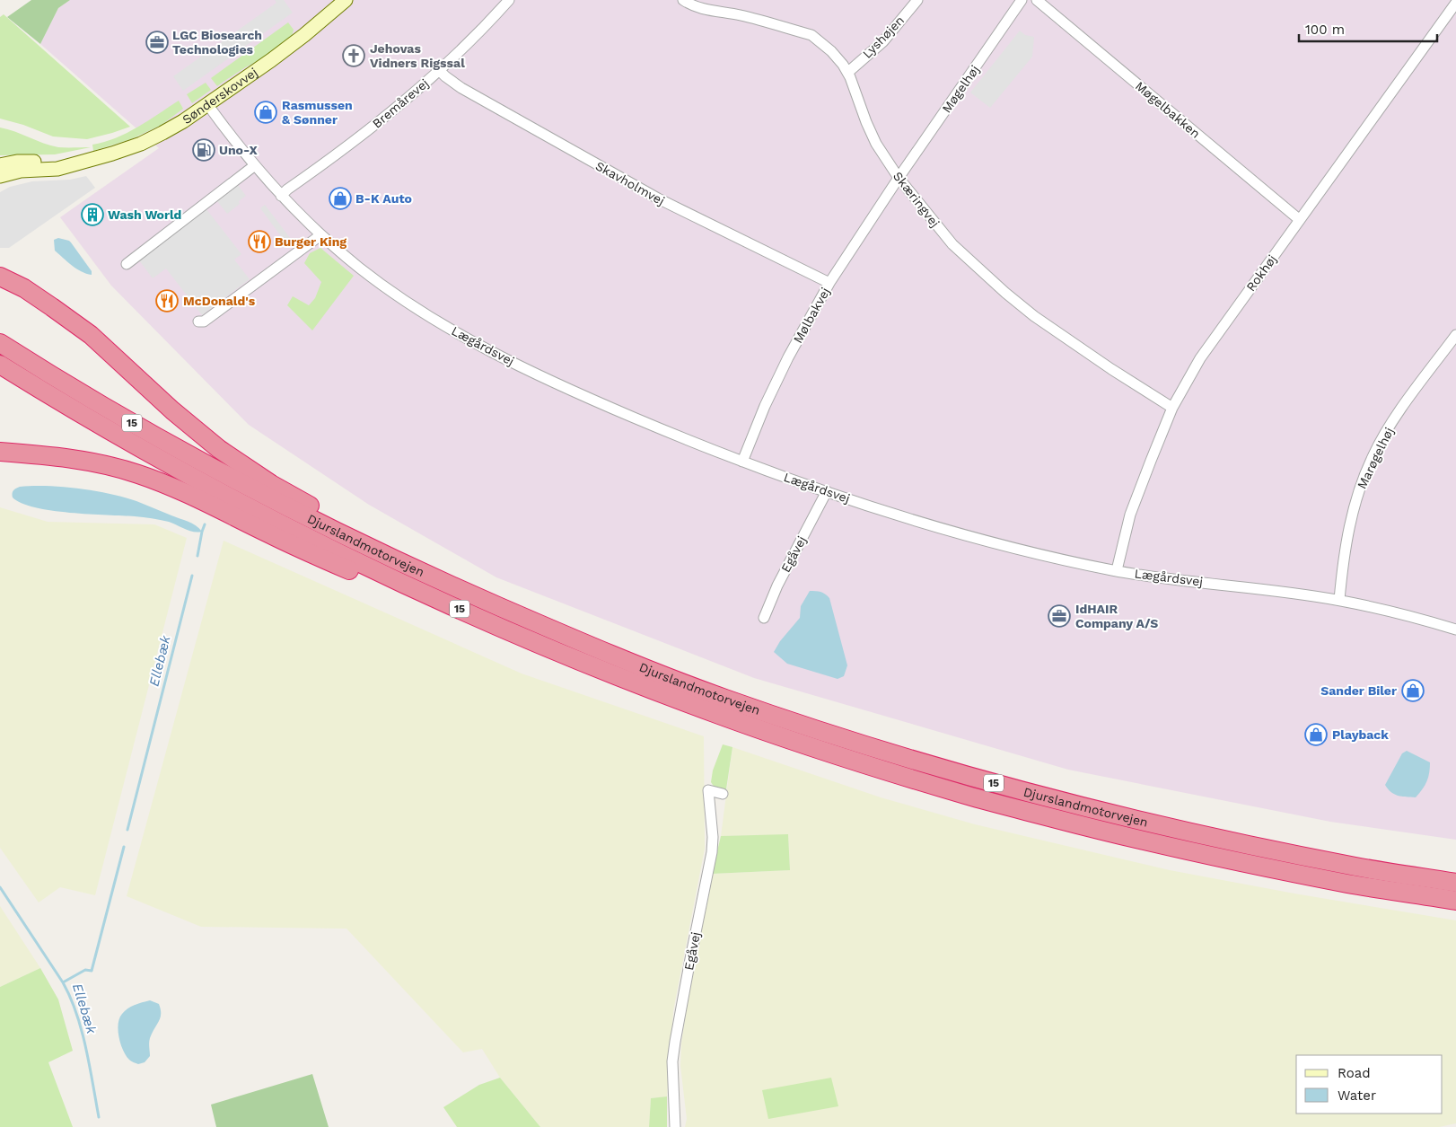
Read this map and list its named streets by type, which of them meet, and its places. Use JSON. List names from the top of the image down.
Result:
{
  "streets": {
    "highway": ["15", "Djurslandmotorvejen"],
    "street": [
      "Lyshøjen",
      "Møgelhøj",
      "Sønderskovvej",
      "Bremårevej",
      "Møgelbakken",
      "Skavholmvej",
      "Skæringvej",
      "Rokhøj",
      "Mølbakvej",
      "Lægårdsvej",
      "Marøgelhøj",
      "Egåvej"
    ]
  },
  "crossings": [
    ["Lyshøjen", "Skæringvej"],
    ["Møgelhøj", "Skæringvej"],
    ["Møgelhøj", "Mølbakvej"],
    ["Sønderskovvej", "Lægårdsvej"],
    ["Bremårevej", "Skavholmvej"],
    ["Bremårevej", "Lægårdsvej"],
    ["Møgelbakken", "Rokhøj"],
    ["Skavholmvej", "Mølbakvej"],
    ["Skæringvej", "Rokhøj"],
    ["Skæringvej", "Mølbakvej"],
    ["Rokhøj", "Lægårdsvej"],
    ["Mølbakvej", "Lægårdsvej"],
    ["Lægårdsvej", "Marøgelhøj"],
    ["Lægårdsvej", "Egåvej"]
  ],
  "water": ["Ellebæk"],
  "places": {
    "office": ["LGC Biosearch Technologies", "IdHAIR Company A/S"],
    "church": ["Jehovas Vidners Rigssal"],
    "shop": [
      "Rasmussen & Sønner",
      "B-K Auto",
      "Sander Biler",
      "Playback"
    ],
    "fuel station": ["Uno-X"],
    "building": ["Wash World"],
    "restaurant": ["Burger King", "McDonald's"]
  },
  "legend": ["Road", "Water"],
  "scale_bar": "100 m"
}
